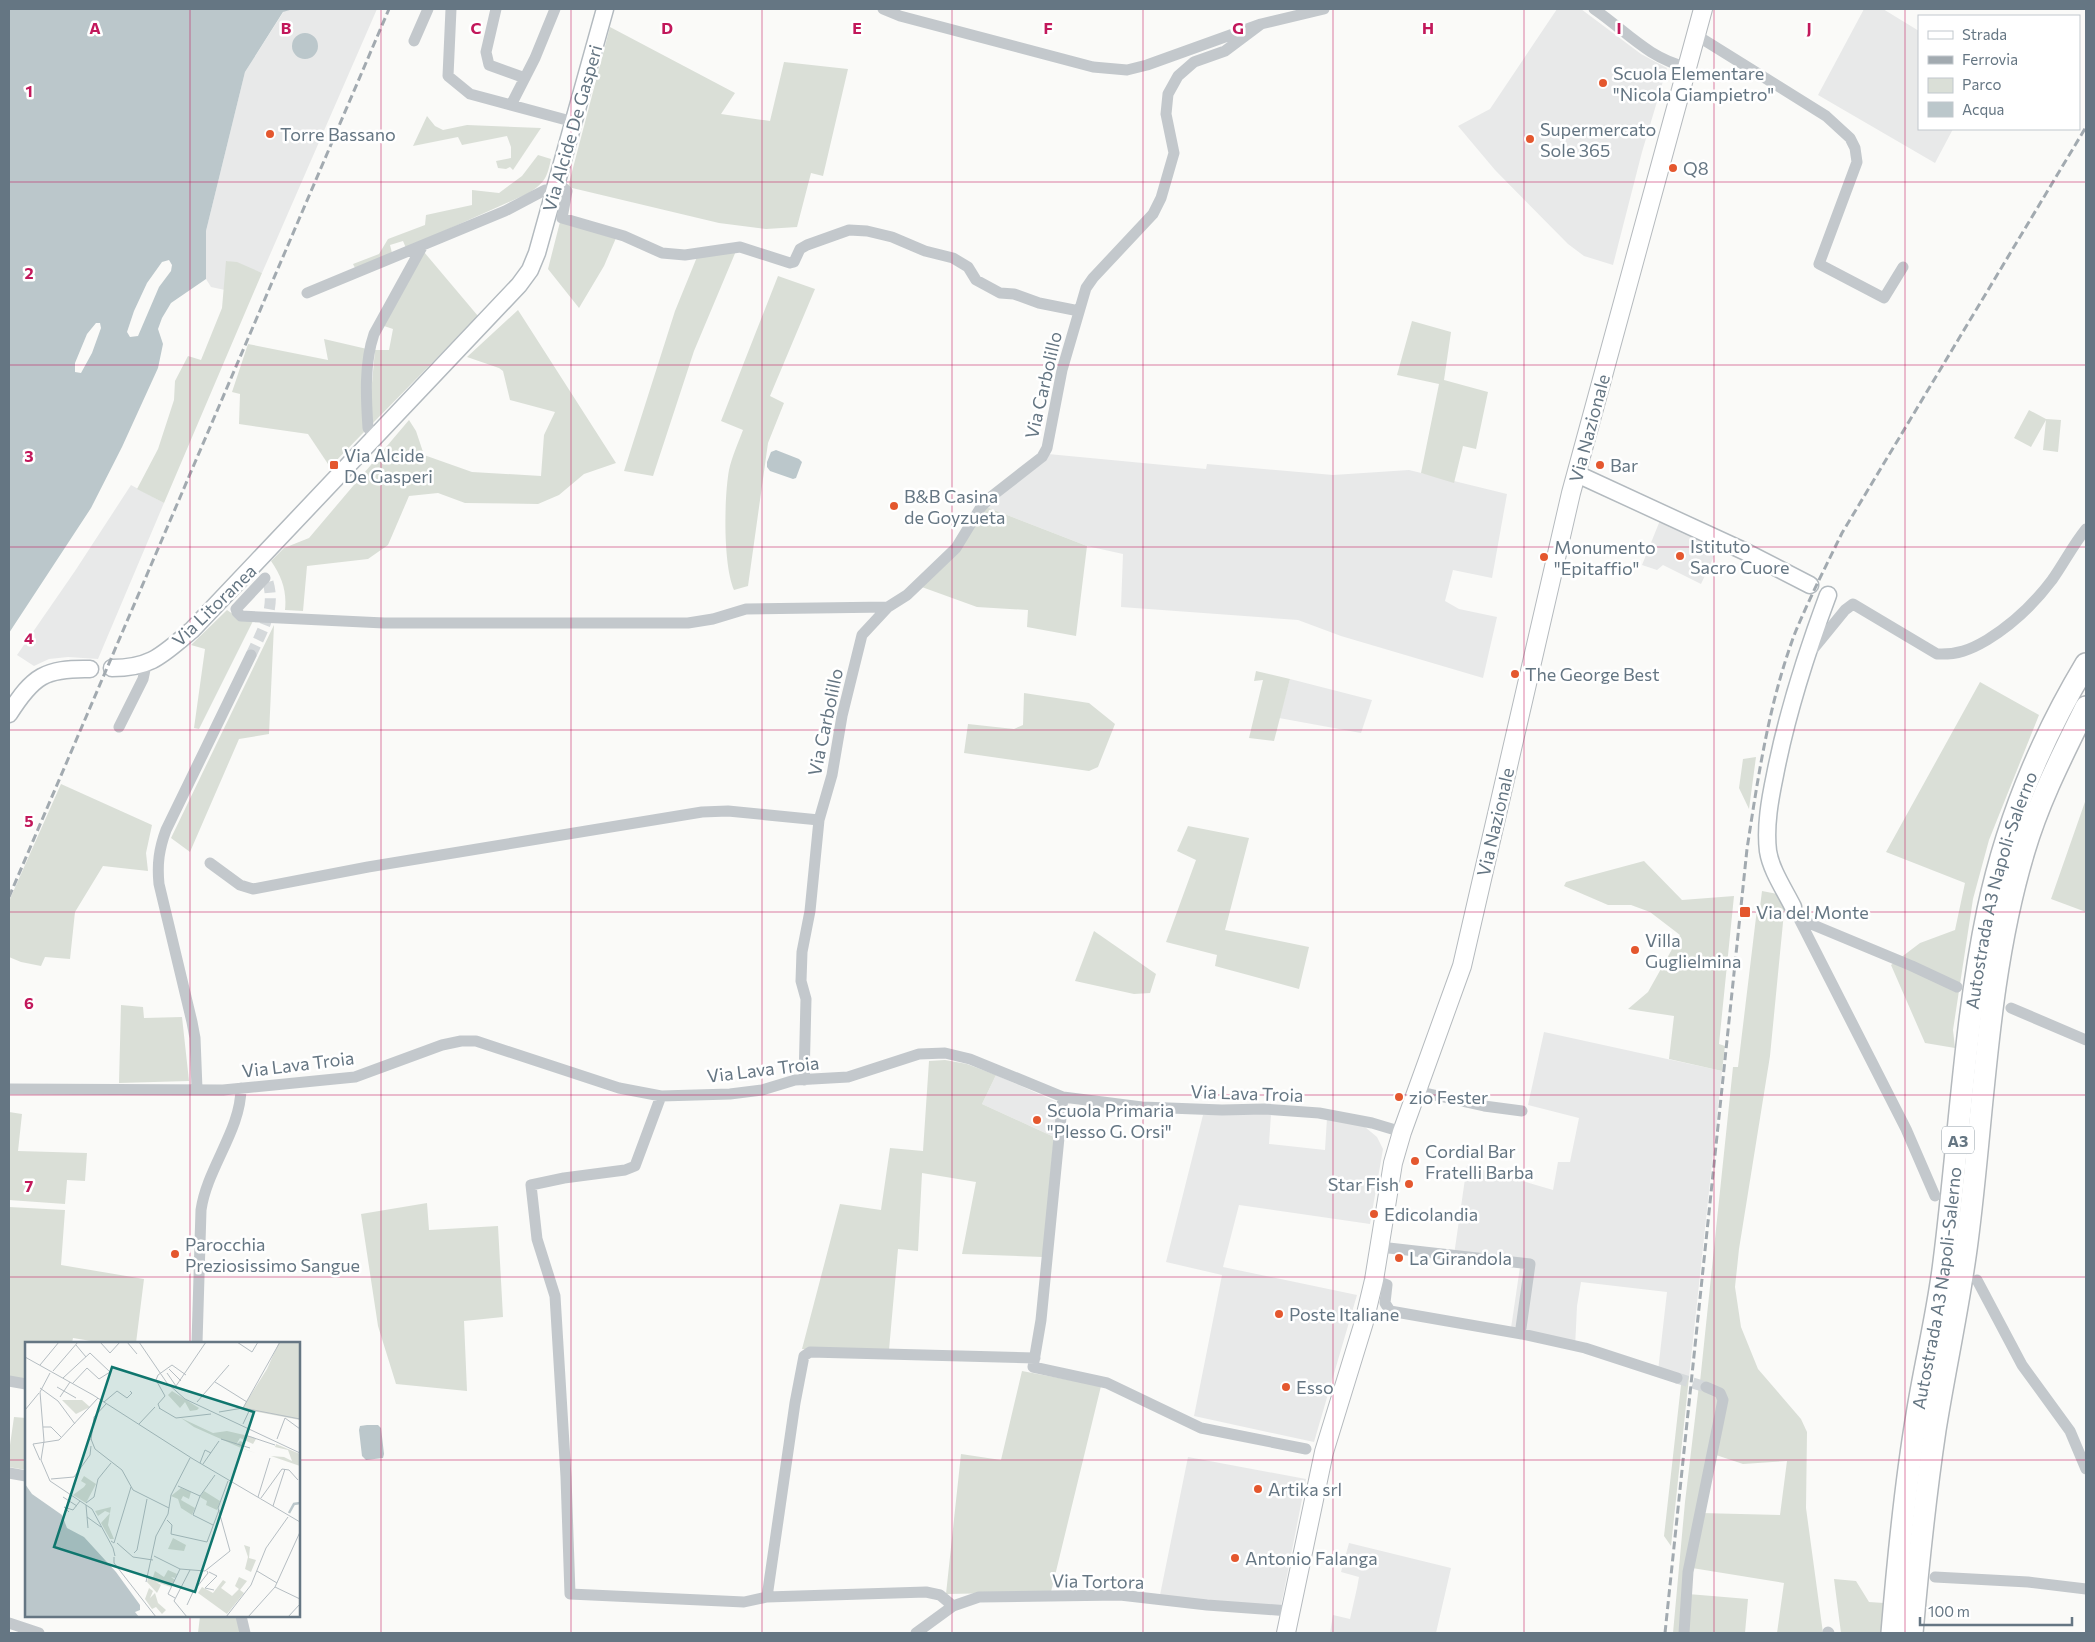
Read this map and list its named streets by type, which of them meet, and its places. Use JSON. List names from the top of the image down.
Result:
{
  "streets": {
    "highway": ["Autostrada A3 Napoli-Salerno", "A3"],
    "main road": ["Via Nazionale"],
    "street": [
      "Via Alcide De Gasperi",
      "Via Carbolillo",
      "Via Litoranea",
      "Via Lava Troia",
      "Via Tortora"
    ]
  },
  "crossings": [
    ["Via Alcide De Gasperi", "Via Litoranea"],
    ["Via Carbolillo", "Via Lava Troia"],
    ["Via Nazionale", "Via Lava Troia"],
    ["Via Nazionale", "Via Tortora"]
  ],
  "places": {
    "other": [
      "Scuola Elementare \"Nicola Giampietro\"",
      "Torre Bassano",
      "Supermercato Sole 365",
      "Q8",
      "Bar",
      "B&B Casina de Goyzueta",
      "Istituto Sacro Cuore",
      "Monumento \"Epitaffio\"",
      "The George Best",
      "Villa Guglielmina",
      "zio Fester",
      "Scuola Primaria \"Plesso G. Orsi\"",
      "Cordial Bar Fratelli Barba",
      "Star Fish",
      "Edicolandia",
      "Parocchia Preziosissimo Sangue",
      "La Girandola",
      "Poste Italiane",
      "Esso",
      "Artika srl",
      "Antonio Falanga"
    ],
    "transit": ["Via Alcide De Gasperi", "Via del Monte"]
  },
  "legend": [
    "Strada",
    "Ferrovia",
    "Parco",
    "Acqua"
  ],
  "scale_bar": "100 m",
  "grid": {
    "columns": [
      "A",
      "B",
      "C",
      "D",
      "E",
      "F",
      "G",
      "H",
      "I",
      "J"
    ],
    "rows": [
      "1",
      "2",
      "3",
      "4",
      "5",
      "6",
      "7"
    ]
  }
}
